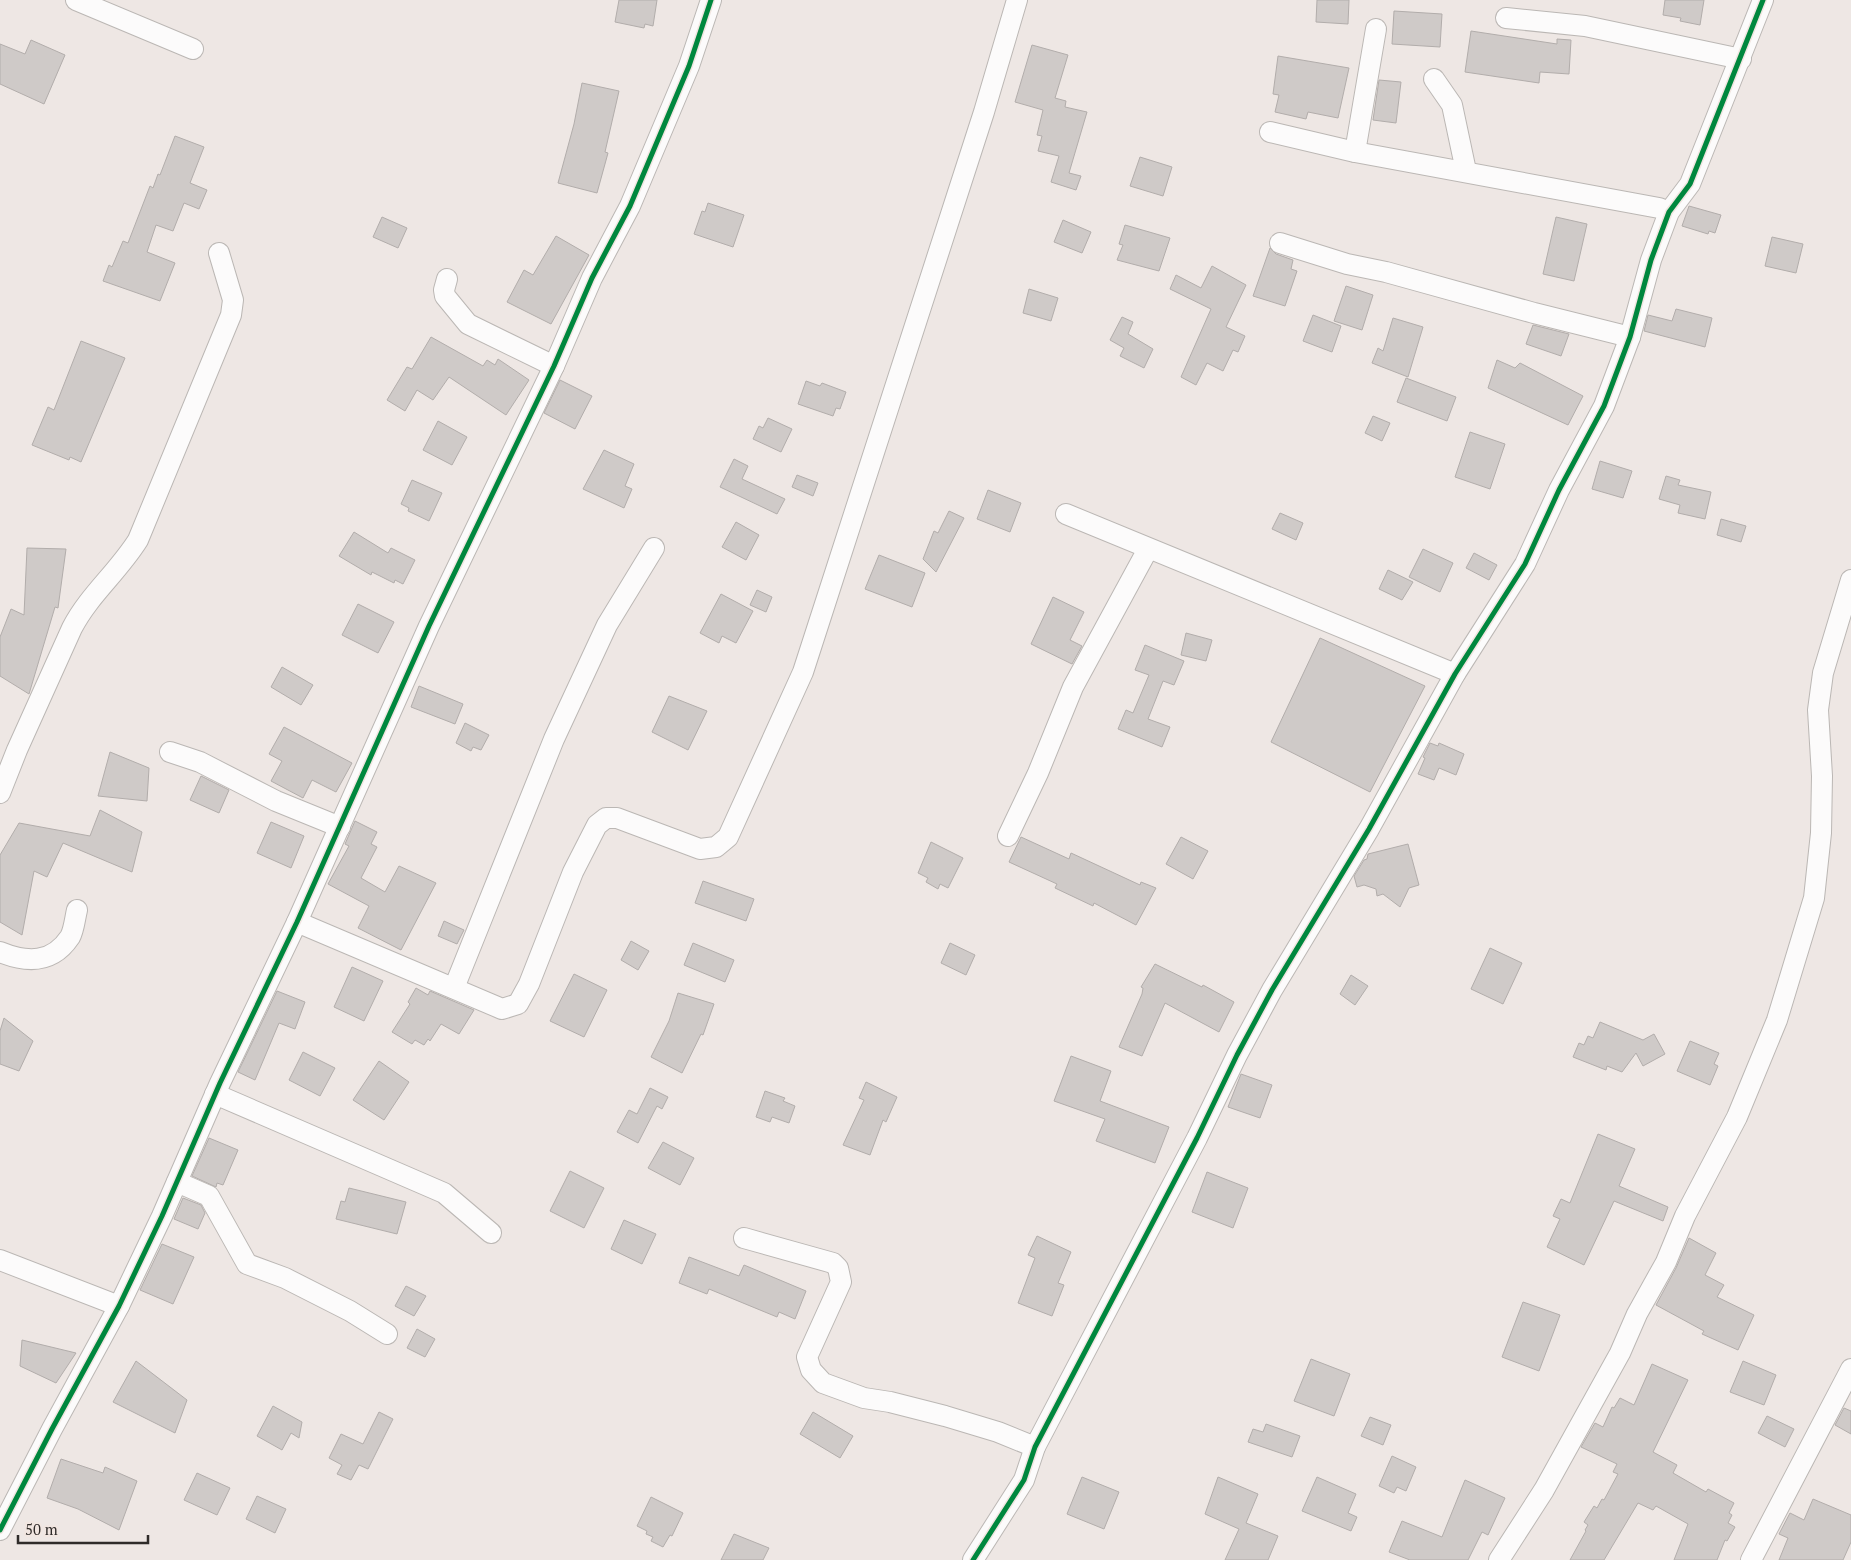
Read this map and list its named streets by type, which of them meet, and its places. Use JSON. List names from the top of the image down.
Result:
{
  "scale_bar": "50 m"
}
